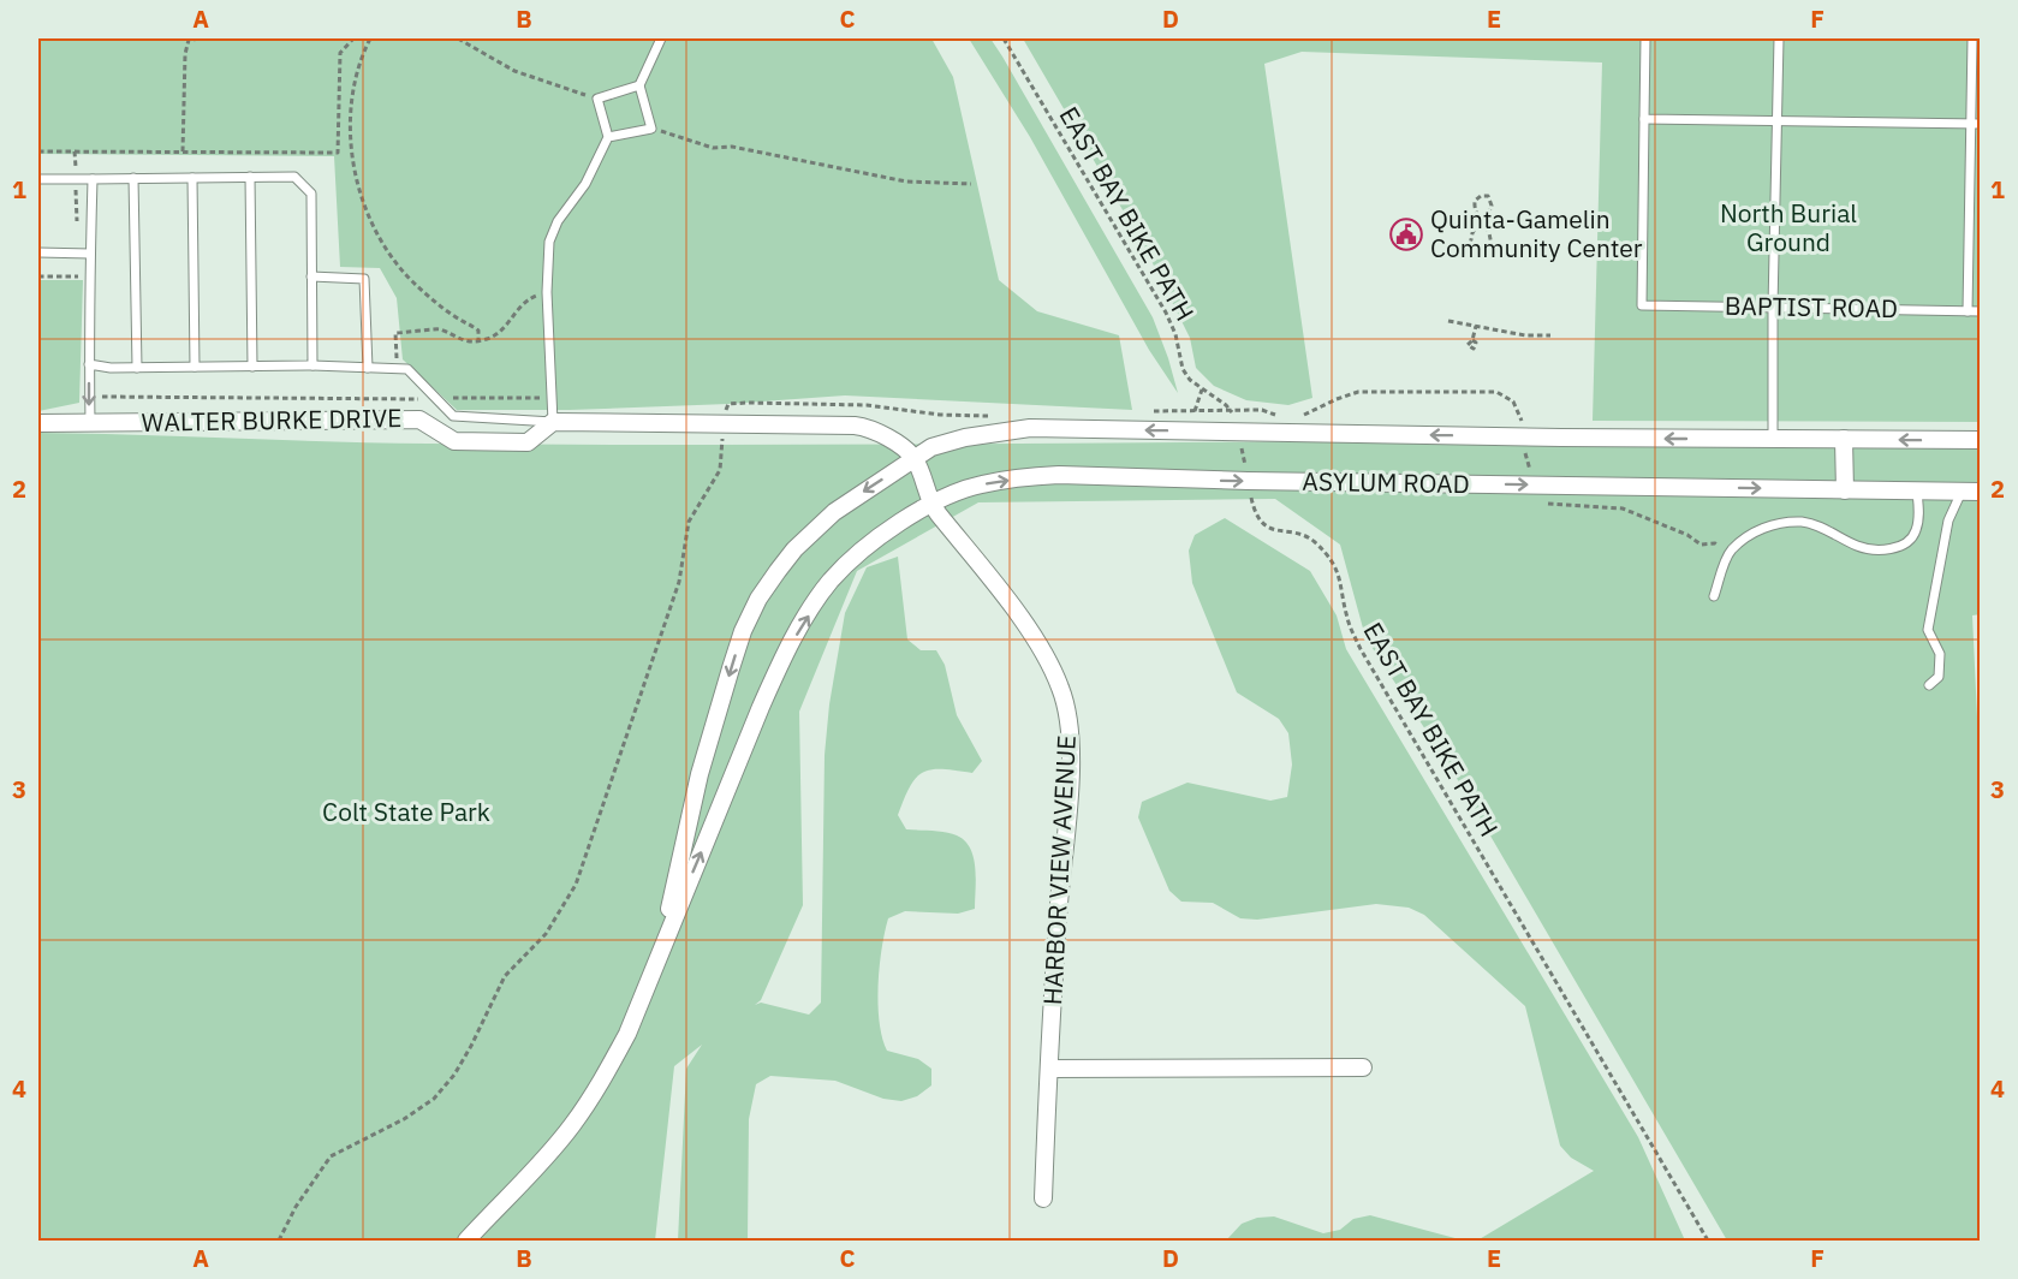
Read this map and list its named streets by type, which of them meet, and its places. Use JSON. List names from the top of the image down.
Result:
{
  "streets": {
    "street": ["WALTER BURKE DRIVE", "ASYLUM ROAD", "HARBOR VIEW AVENUE"],
    "lane": ["BAPTIST ROAD"],
    "path": ["EAST BAY BIKE PATH"]
  },
  "crossings": [
    ["EAST BAY BIKE PATH", "ASYLUM ROAD"],
    ["ASYLUM ROAD", "HARBOR VIEW AVENUE"]
  ],
  "parks": ["North Burial Ground", "Colt State Park"],
  "places": {
    "public building": ["Quinta-Gamelin Community Center"]
  },
  "grid": {
    "columns": [
      "A",
      "B",
      "C",
      "D",
      "E",
      "F"
    ],
    "rows": [
      "1",
      "2",
      "3",
      "4"
    ]
  }
}
